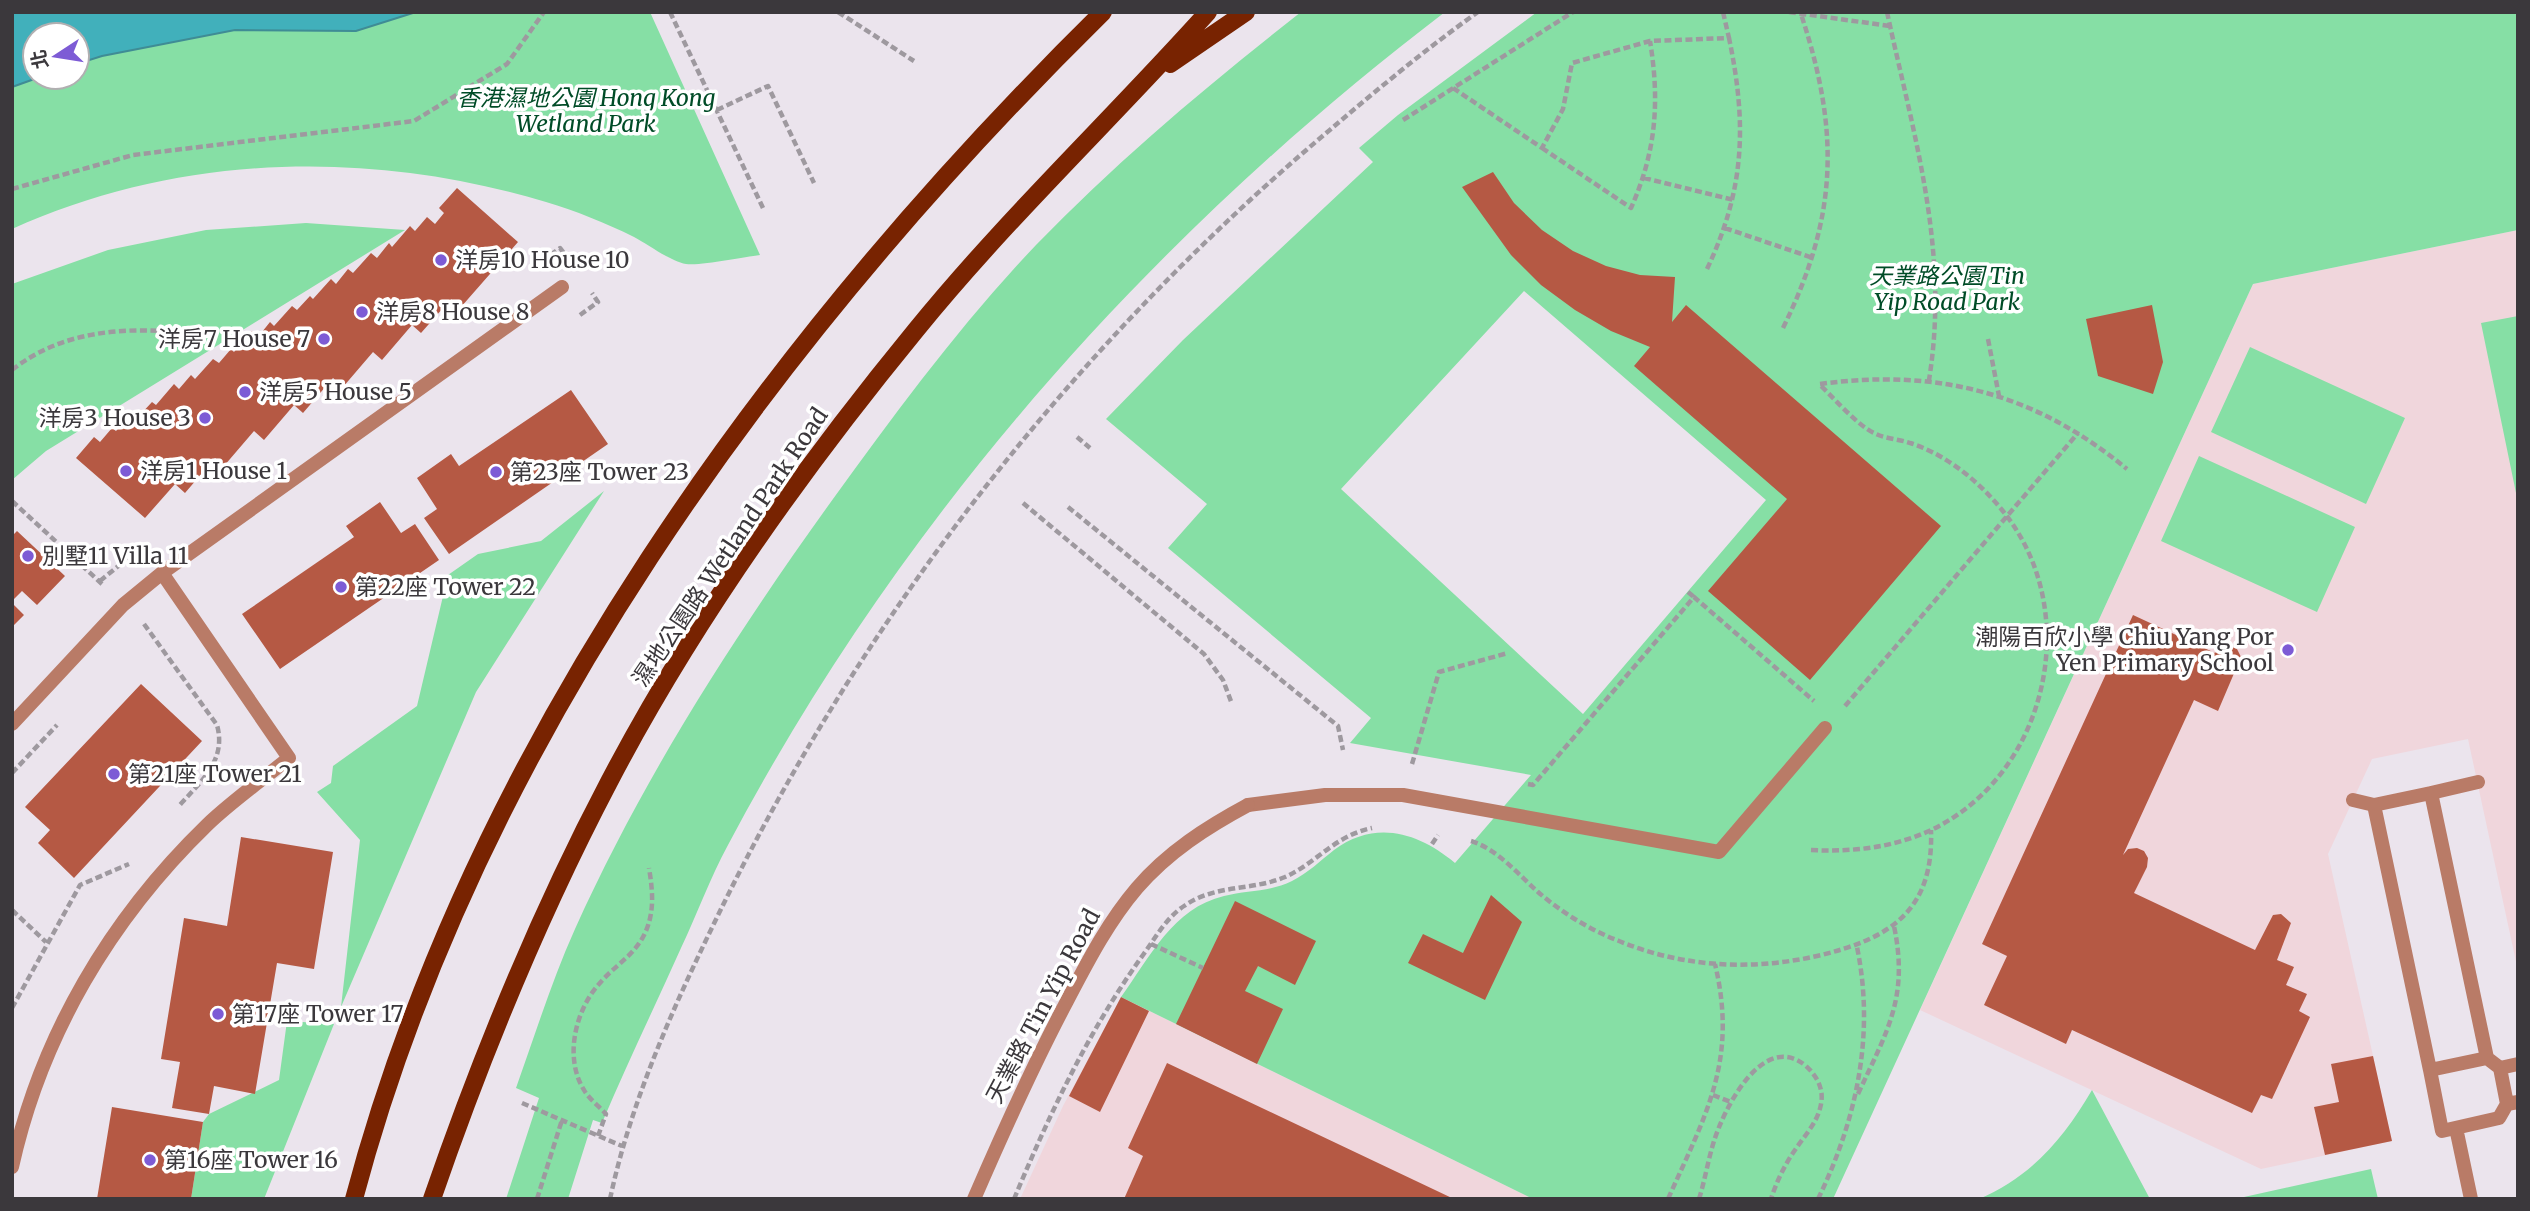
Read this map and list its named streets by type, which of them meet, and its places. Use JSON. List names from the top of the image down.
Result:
{
  "streets": {
    "main road": ["濕地公園路 Wetland Park Road"],
    "street": ["天業路 Tin Yip Road"]
  },
  "parks": ["香港濕地公園 Hong Kong Wetland Park", "天業路公園 Tin Yip Road Park"],
  "places": [
    "洋房10 House 10",
    "洋房8 House 8",
    "洋房7 House 7",
    "洋房5 House 5",
    "洋房3 House 3",
    "洋房1 House 1",
    "第23座 Tower 23",
    "別墅11 Villa 11",
    "第22座 Tower 22",
    "潮陽百欣小學 Chiu Yang Por Yen Primary School",
    "第21座 Tower 21",
    "第17座 Tower 17",
    "第16座 Tower 16"
  ],
  "north": "left"
}
